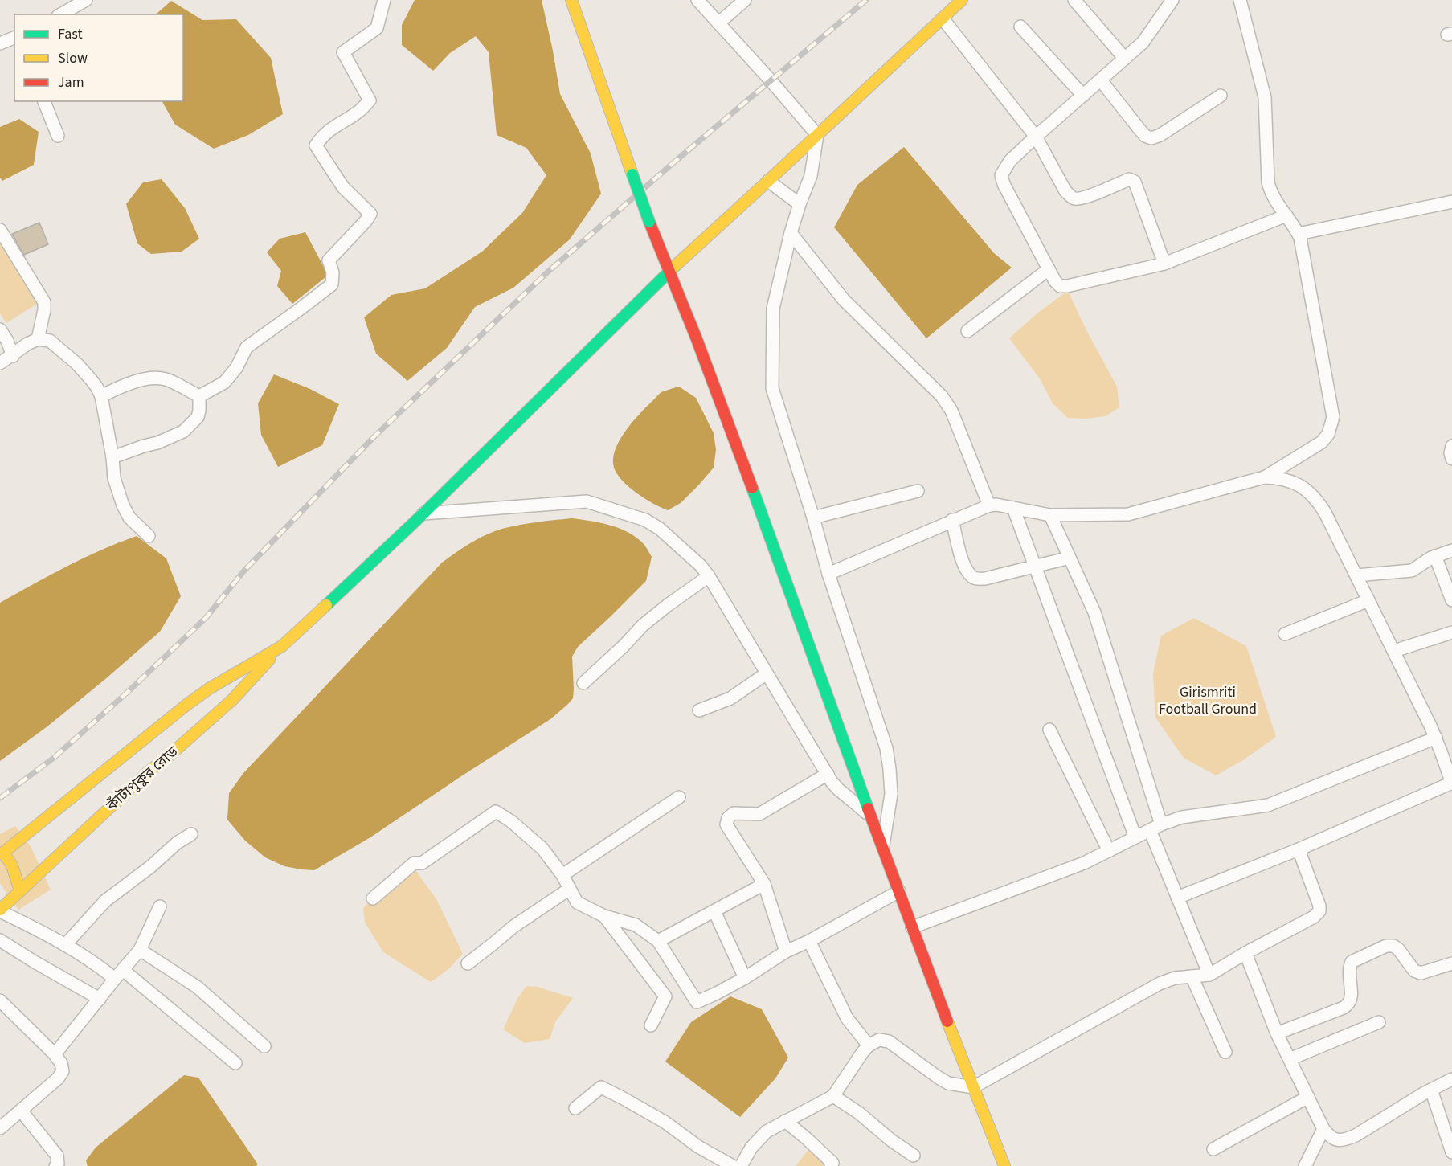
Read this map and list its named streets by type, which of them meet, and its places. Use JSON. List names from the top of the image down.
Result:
{
  "streets": {
    "main road": ["কাঁটাপুকুর রোড"]
  },
  "parks": ["Girismriti Football Ground"],
  "legend": ["Fast", "Slow", "Jam"]
}
